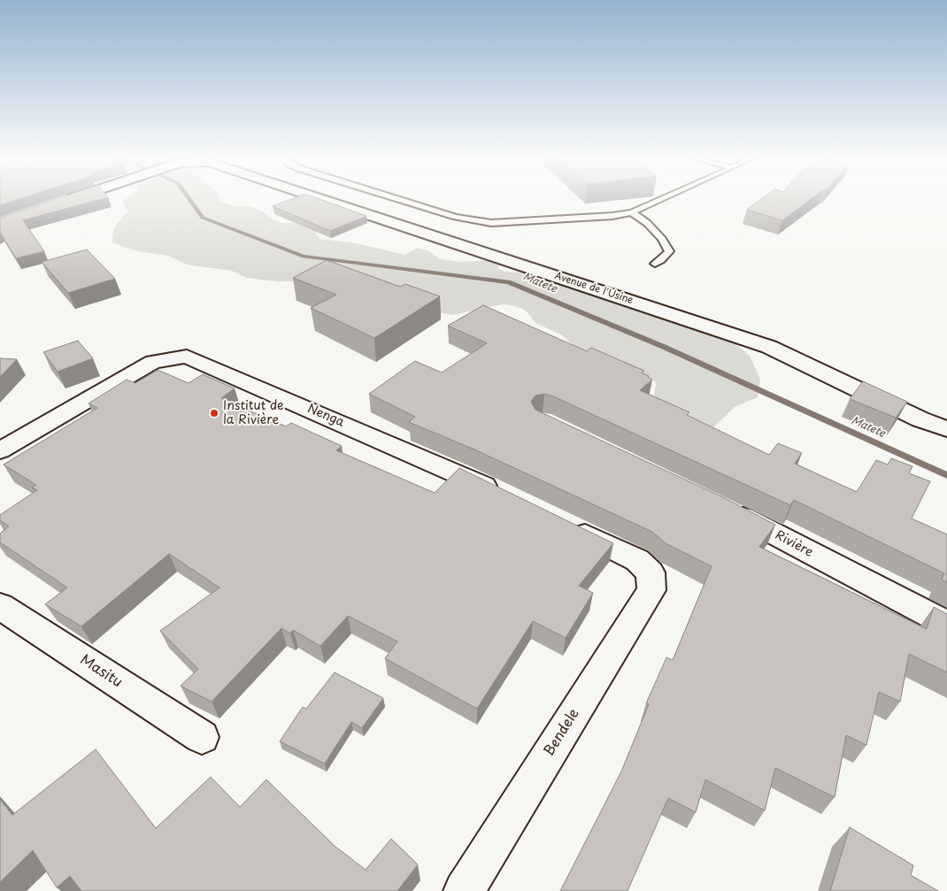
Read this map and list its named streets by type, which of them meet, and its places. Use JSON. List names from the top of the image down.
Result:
{
  "streets": {
    "street": [
      "Avenue de l'Usine",
      "Nenga",
      "Rivière",
      "Masitu",
      "Bendele"
    ]
  },
  "water": ["Matete"],
  "places": ["Institut de la Rivière"]
}
